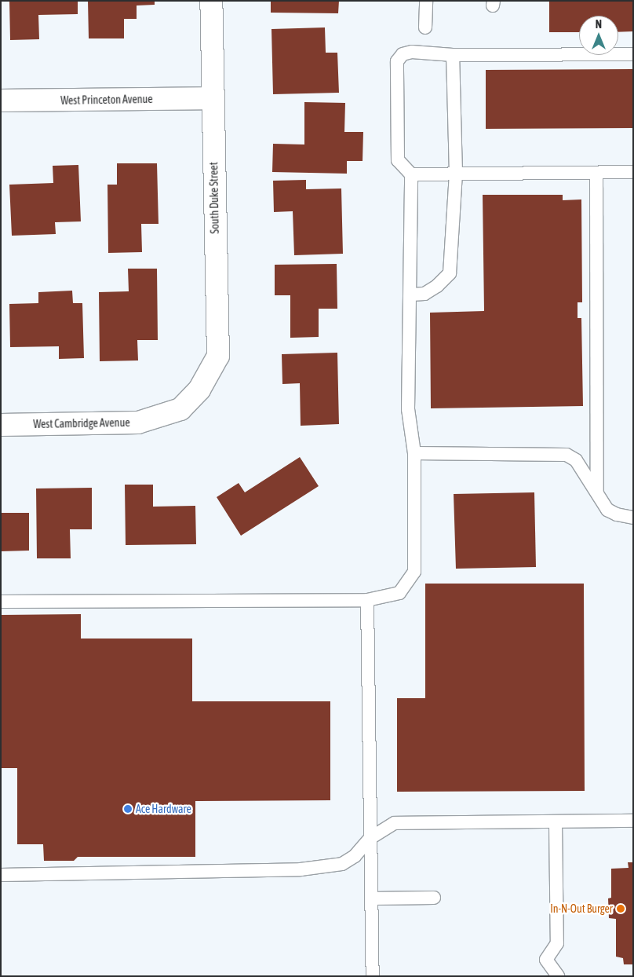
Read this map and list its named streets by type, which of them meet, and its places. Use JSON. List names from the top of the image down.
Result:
{
  "streets": {
    "street": ["West Princeton Avenue", "South Duke Street", "West Cambridge Avenue"]
  },
  "crossings": [
    ["West Princeton Avenue", "South Duke Street"],
    ["South Duke Street", "West Cambridge Avenue"]
  ],
  "places": ["Ace Hardware", "In-N-Out Burger"],
  "north": "top"
}
